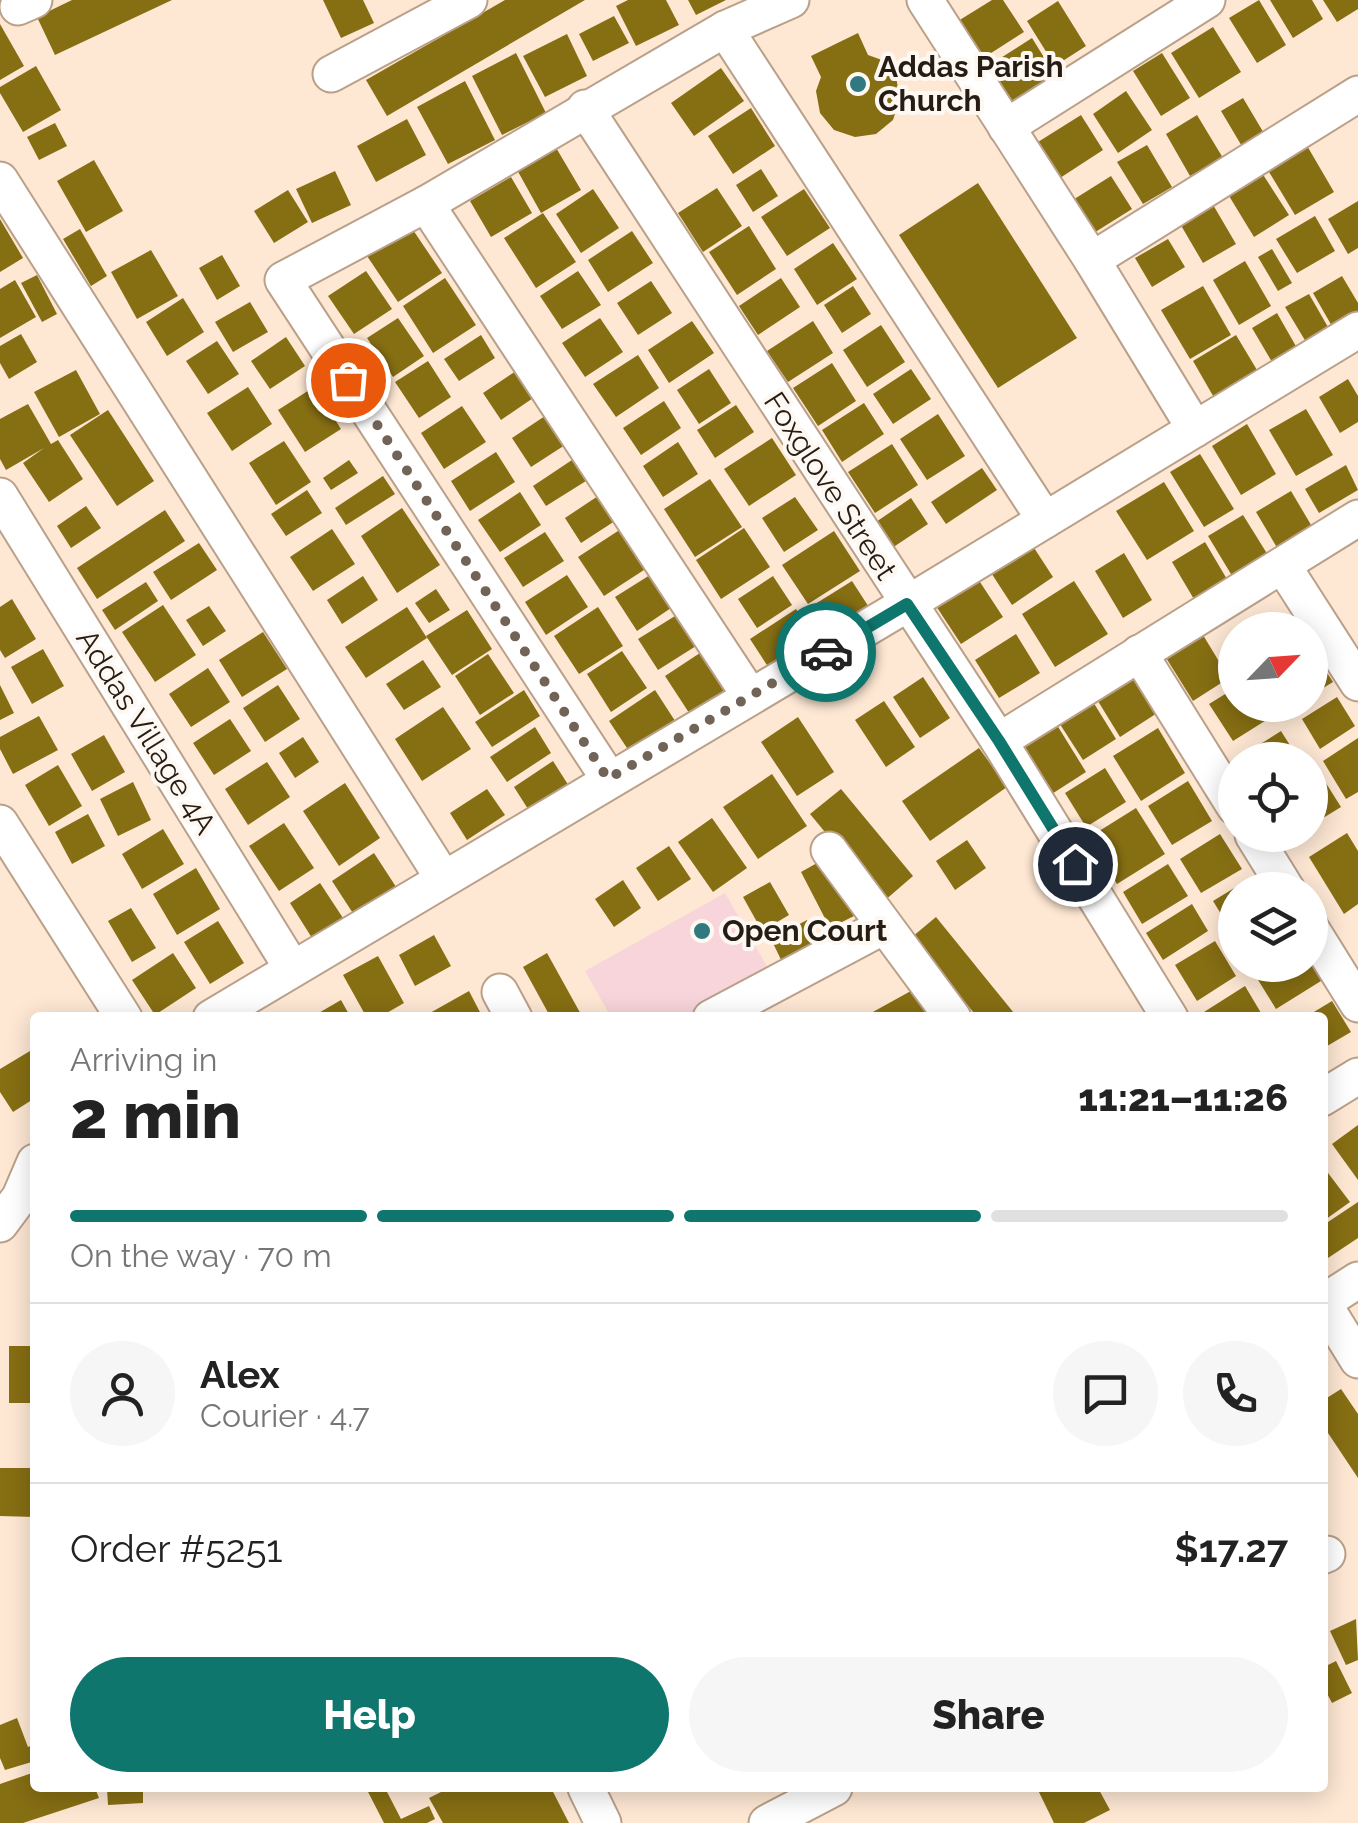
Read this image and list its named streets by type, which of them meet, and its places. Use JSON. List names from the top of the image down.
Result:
{
  "streets": {
    "street": ["Foxglove Street", "Addas Village 4A"]
  },
  "places": ["Addas Parish Church", "Open Court"],
  "north": "top right",
  "page": {
    "heading": ["2 min", "Arriving in", "11:21–11:26"],
    "panel": [
      "Alex",
      "Courier · 4.7",
      "Order #5251",
      "$17.27"
    ],
    "bar": "On the way · 70 m",
    "buttons": ["Help", "Share"]
  }
}
